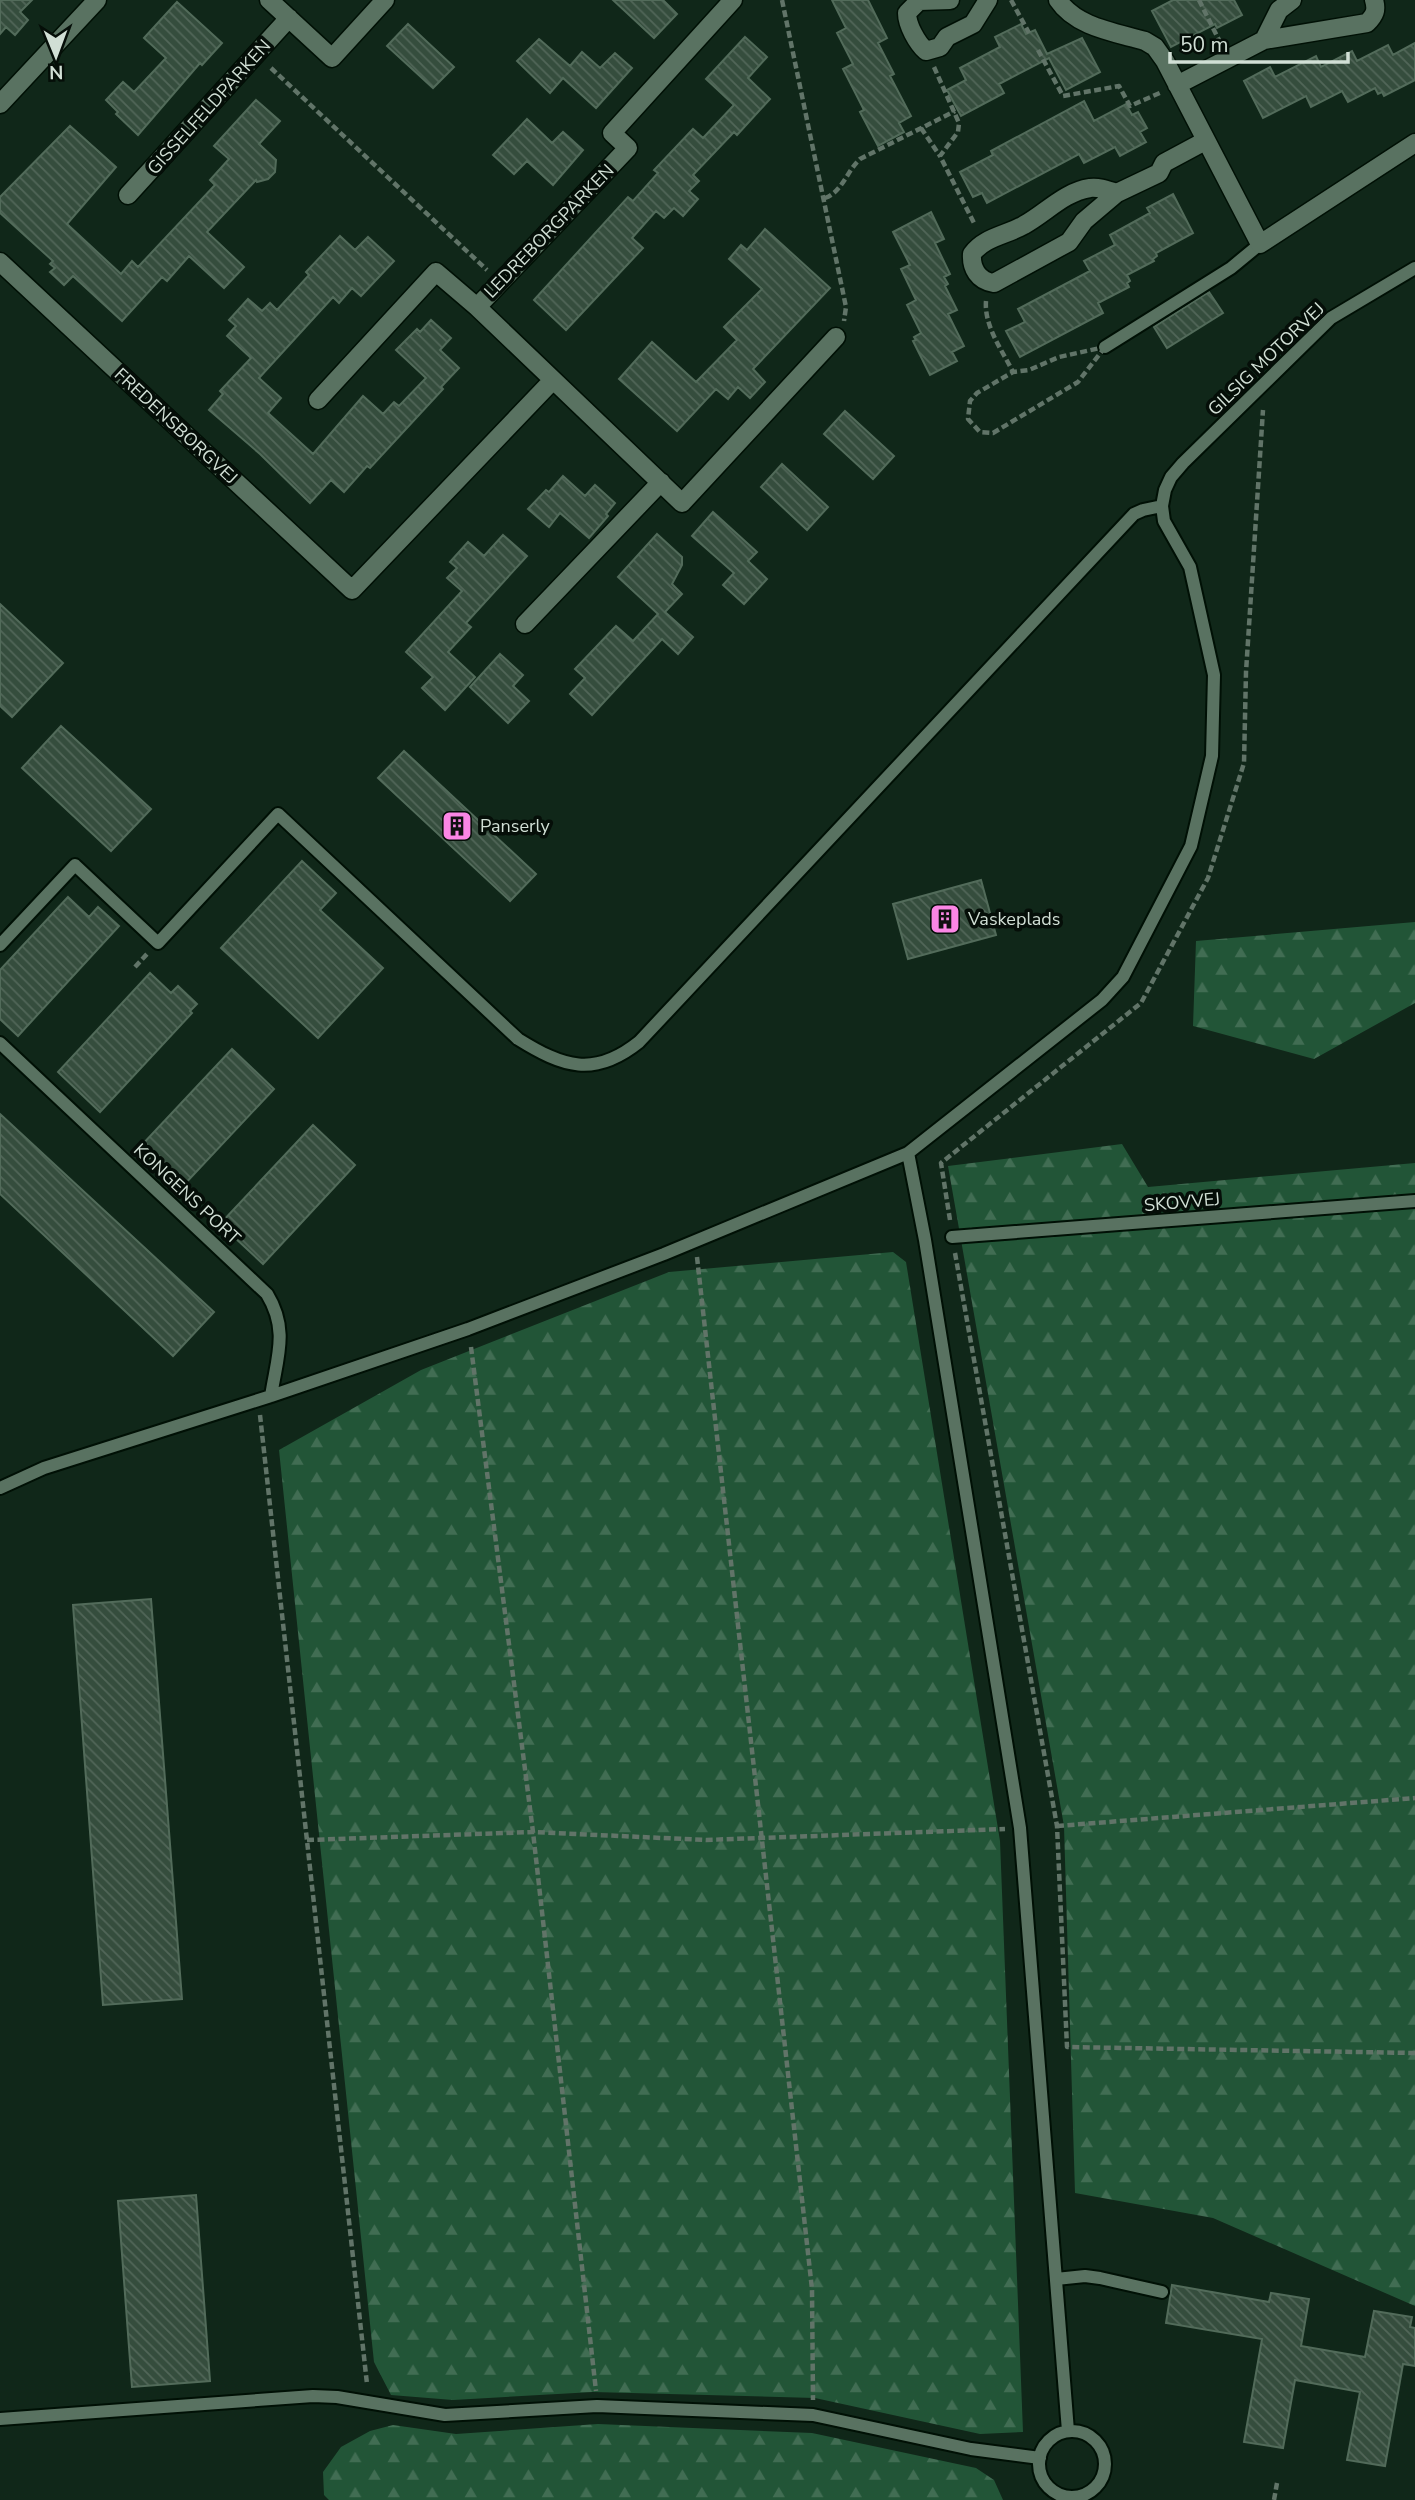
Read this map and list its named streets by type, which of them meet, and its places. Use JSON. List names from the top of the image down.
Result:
{
  "streets": {
    "street": ["GISSELFELDPARKEN", "LEDREBORGPARKEN", "FREDENSBORGVEJ"],
    "lane": ["GILSIG MOTORVEJ", "KONGENS PORT", "SKOVVEJ"]
  },
  "crossings": [
    ["LEDREBORGPARKEN", "FREDENSBORGVEJ"]
  ],
  "places": {
    "building": ["Panserly", "Vaskeplads"]
  },
  "scale_bar": "50 m",
  "north": "bottom"
}
